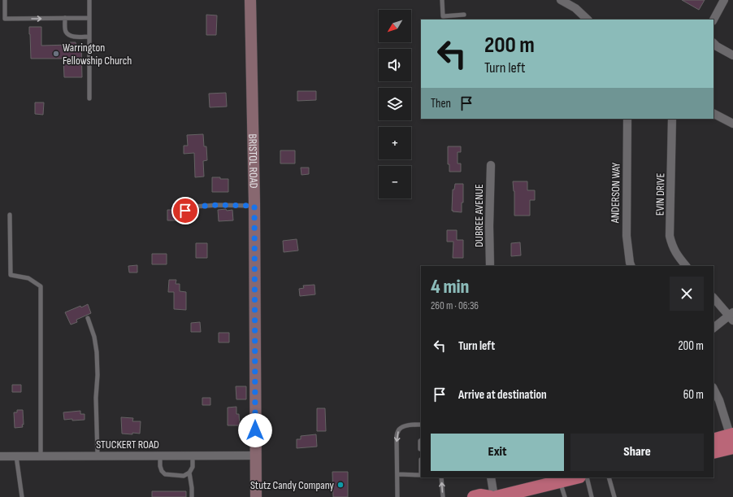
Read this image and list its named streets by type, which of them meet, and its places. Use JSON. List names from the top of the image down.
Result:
{
  "streets": {
    "main road": ["BRISTOL ROAD"],
    "street": [
      "ANDERSON WAY",
      "EVIN DRIVE",
      "DUBREE AVENUE",
      "STUCKERT ROAD"
    ]
  },
  "crossings": [
    ["BRISTOL ROAD", "STUCKERT ROAD"]
  ],
  "places": ["Warrington Fellowship Church", "Stutz Candy Company"],
  "north": "bottom left",
  "page": {
    "map_buttons": ["+", "−"],
    "turn": ["200 m", "Turn left"],
    "then": "Then",
    "heading": ["4 min", "260 m · 06:36"],
    "list": [
      {
        "name": "Turn left",
        "value": "200 m"
      },
      {
        "name": "Arrive at destination",
        "value": "60 m"
      }
    ],
    "buttons": ["Exit", "Share"]
  }
}
